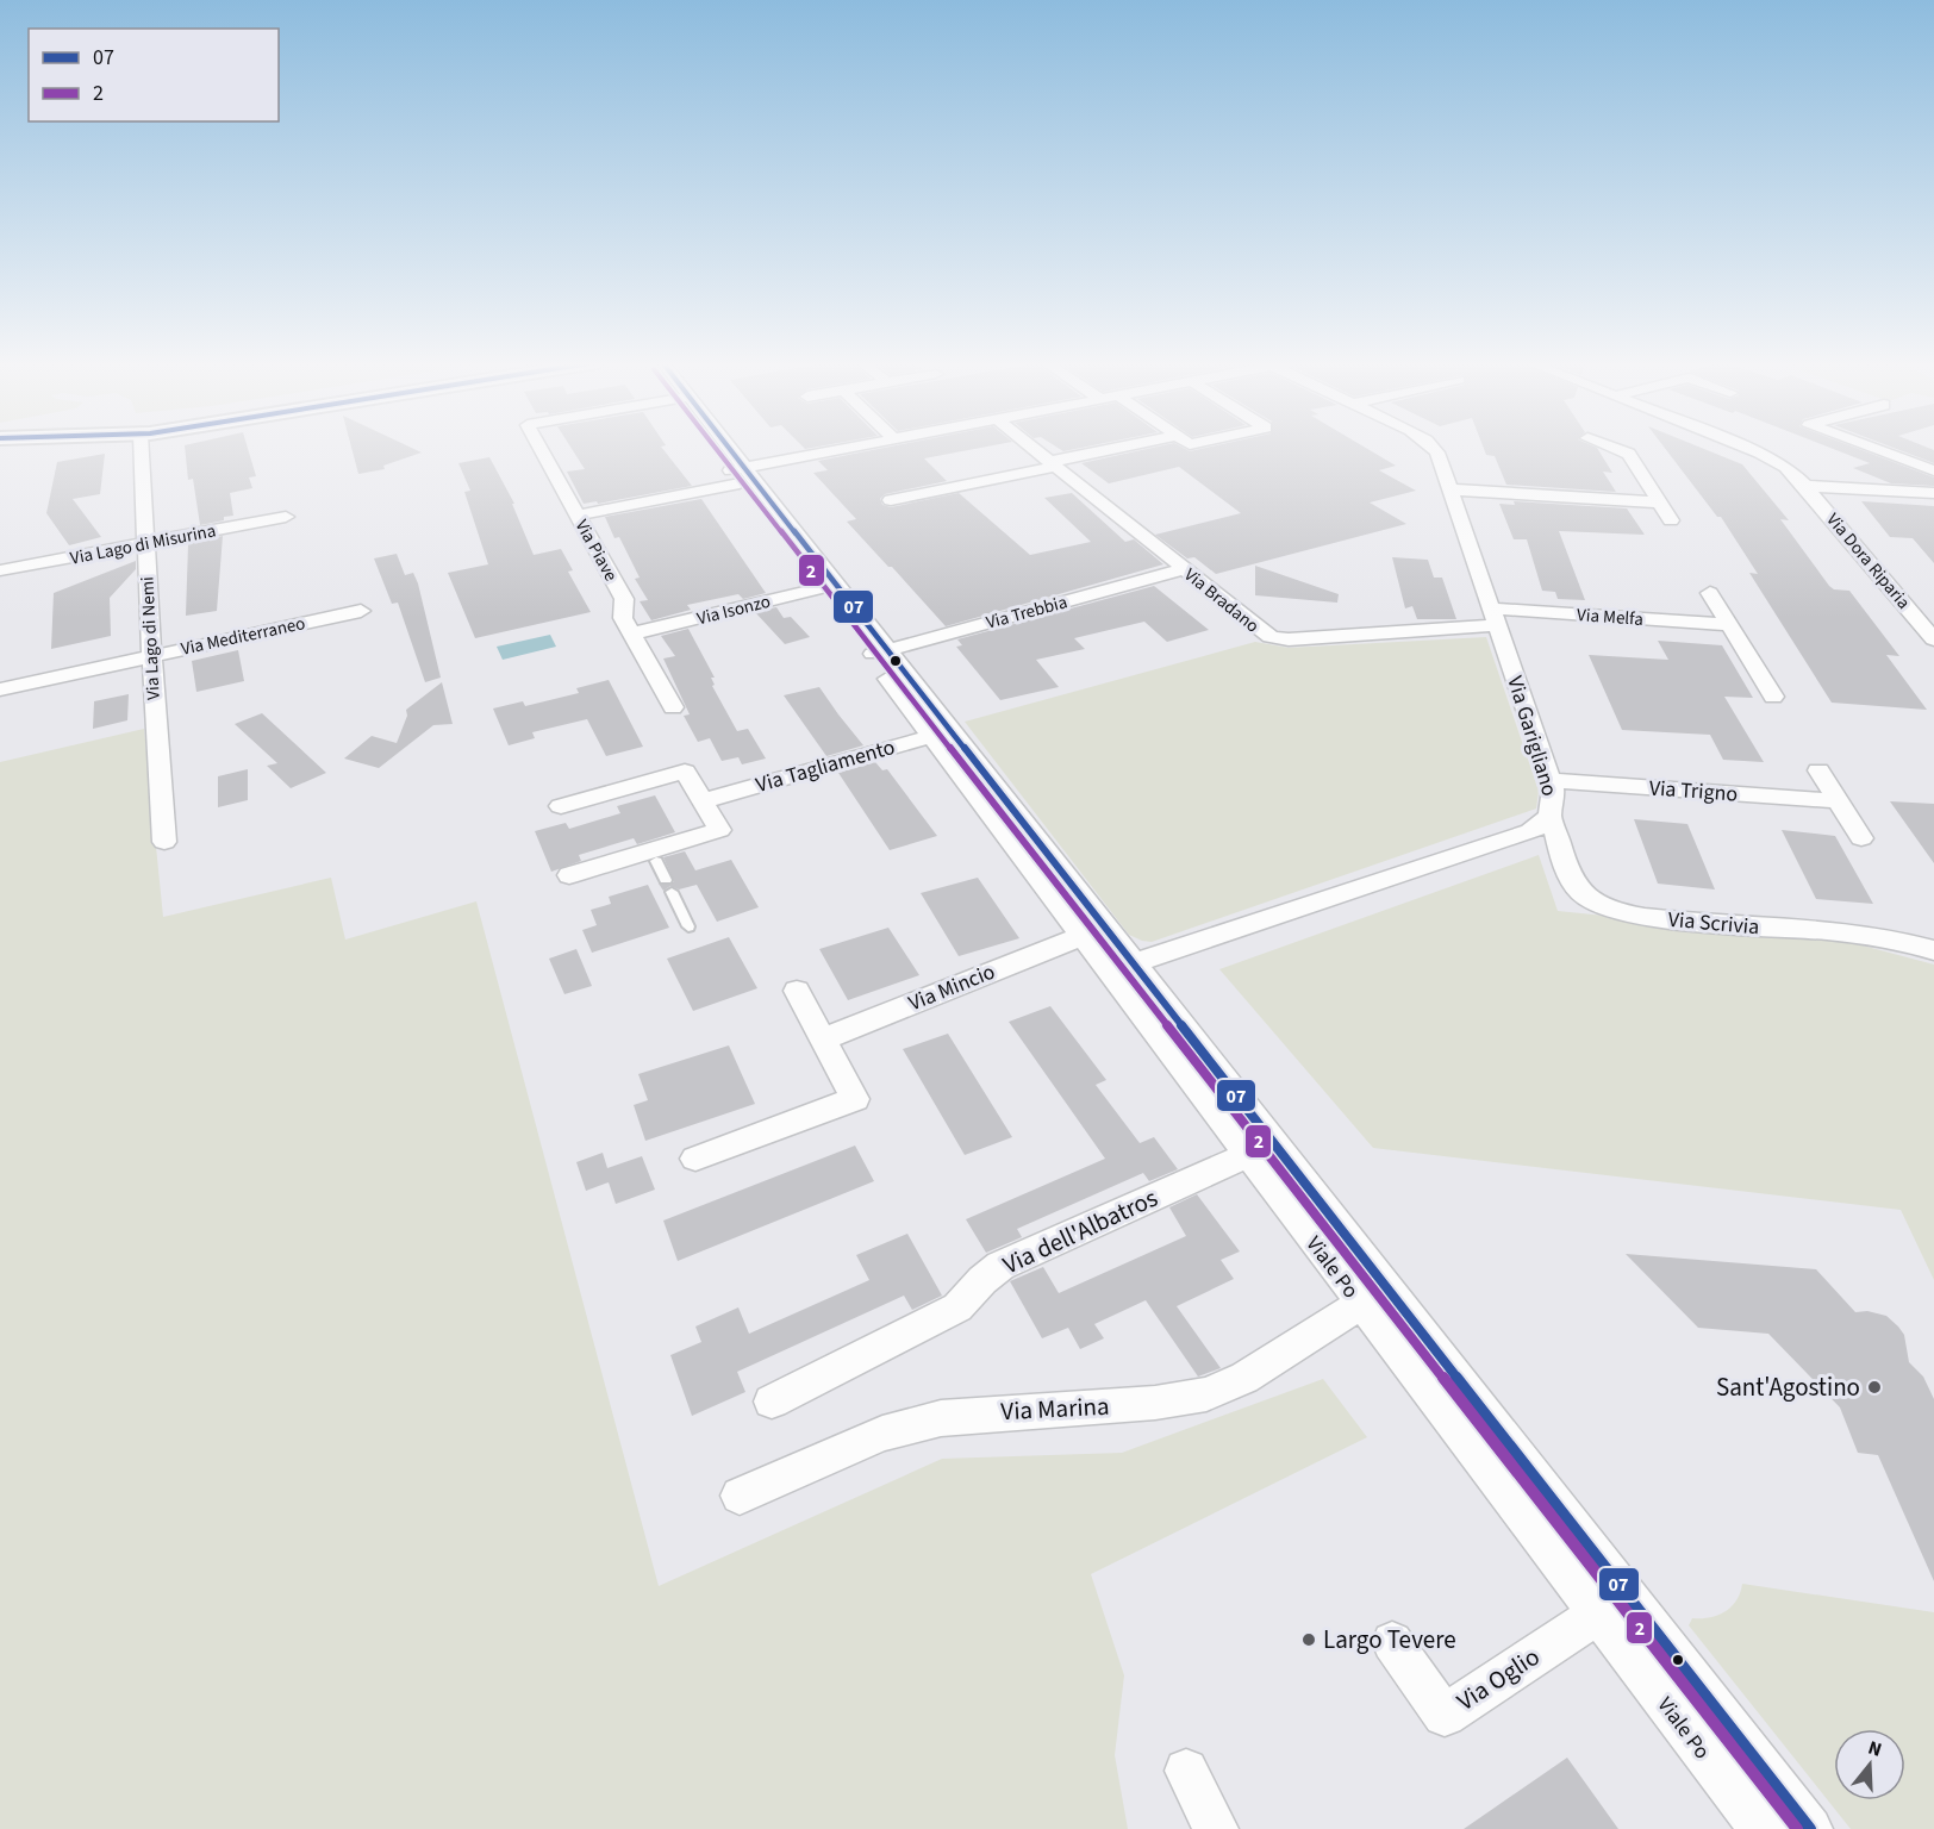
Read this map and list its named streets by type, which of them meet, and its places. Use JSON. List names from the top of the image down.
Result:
{
  "streets": {
    "street": [
      "Via Lago di Misurina",
      "Via Piave",
      "Via Dora Riparia",
      "Via Bradano",
      "Via Isonzo",
      "Via Trebbia",
      "Via Melfa",
      "Via Mediterraneo",
      "Via Lago di Nemi",
      "Via Garigliano",
      "Via Tagliamento",
      "Via Trigno",
      "Via Scrivia",
      "Via Mincio",
      "Via dell'Albatros",
      "Viale Po",
      "Via Marina",
      "Via Oglio"
    ]
  },
  "crossings": [
    ["Via Lago di Misurina", "Via Lago di Nemi"],
    ["Via Piave", "Via Isonzo"],
    ["Via Bradano", "Via Trebbia"],
    ["Via Bradano", "Via Melfa"],
    ["Via Bradano", "Via Garigliano"],
    ["Via Isonzo", "Viale Po"],
    ["Via Trebbia", "Viale Po"],
    ["Via Melfa", "Via Garigliano"],
    ["Via Mediterraneo", "Via Lago di Nemi"],
    ["Via Garigliano", "Via Trigno"],
    ["Via Garigliano", "Via Scrivia"],
    ["Via Garigliano", "Viale Po"],
    ["Via Tagliamento", "Viale Po"],
    ["Via Mincio", "Viale Po"],
    ["Via dell'Albatros", "Viale Po"],
    ["Viale Po", "Via Marina"],
    ["Viale Po", "Via Oglio"]
  ],
  "places": ["Sant'Agostino", "Largo Tevere"],
  "lines": ["transit line 07", "transit line 2"],
  "legend": ["07", "2"],
  "north": "top"
}
